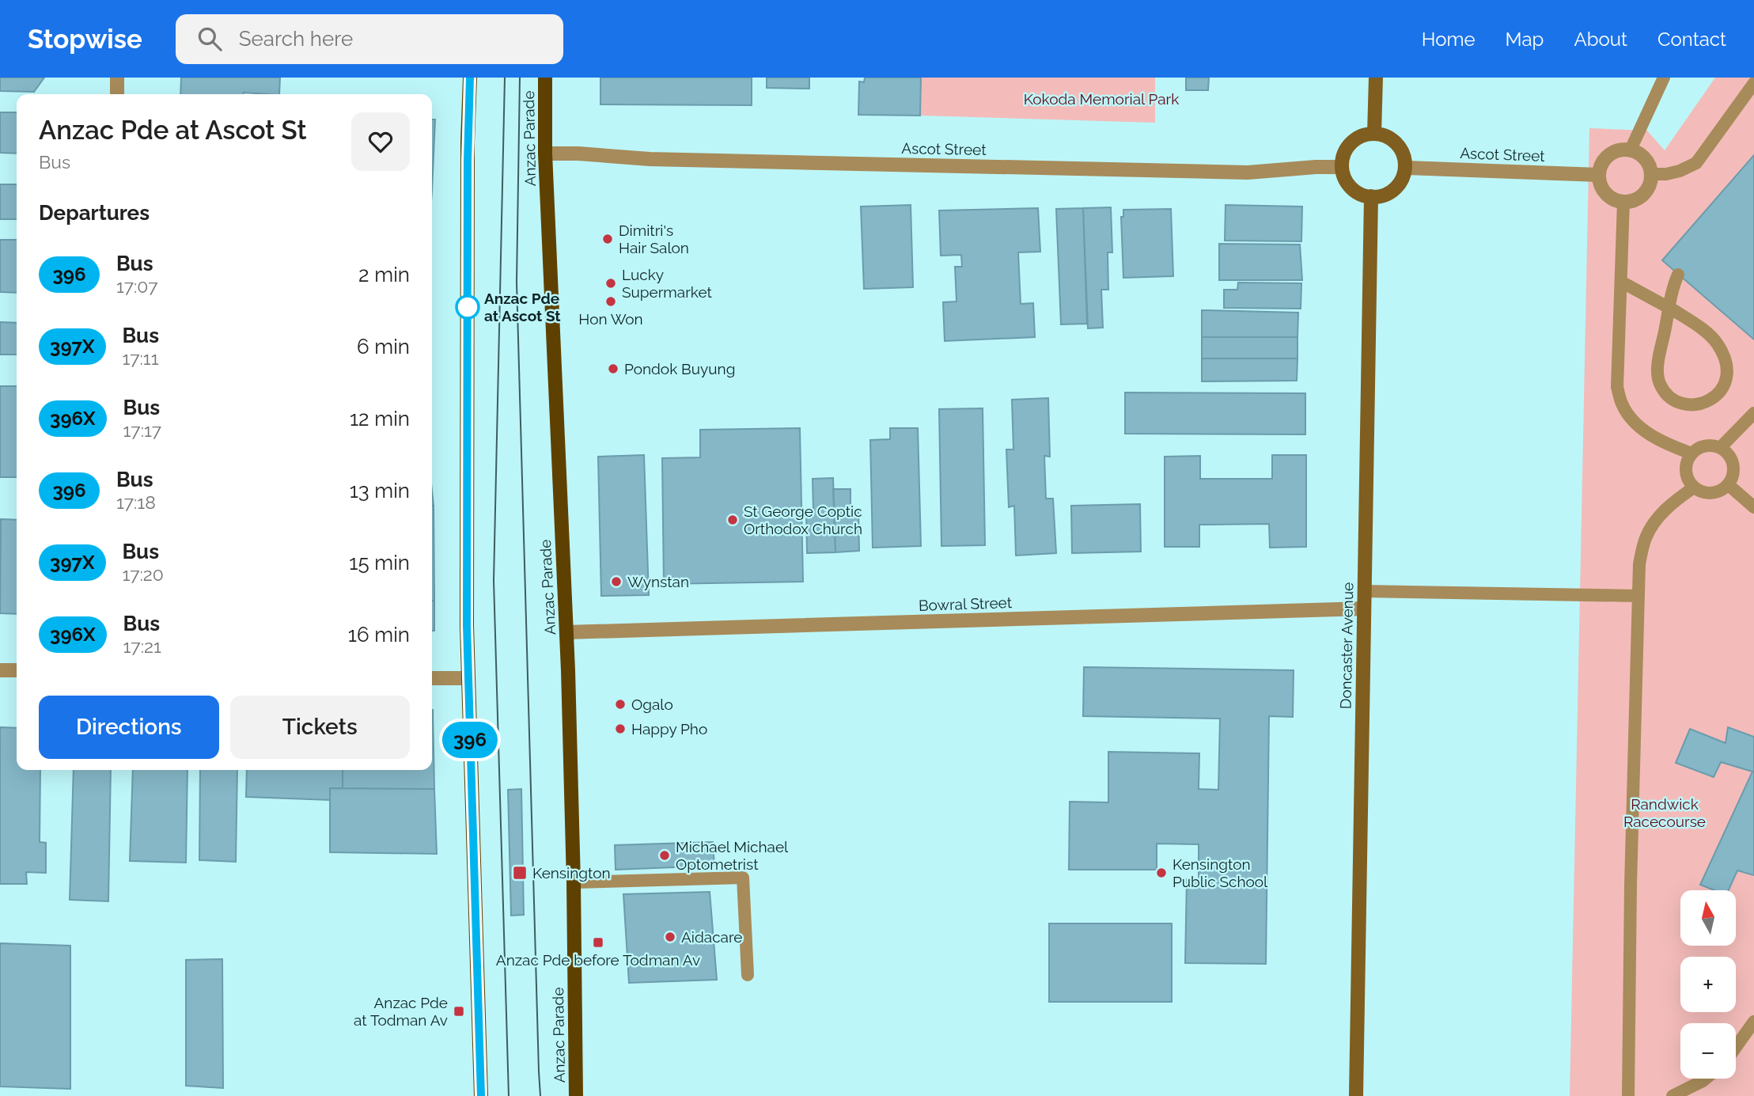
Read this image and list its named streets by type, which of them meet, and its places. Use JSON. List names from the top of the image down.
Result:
{
  "streets": {
    "main road": ["Anzac Parade", "Doncaster Avenue"],
    "street": ["Ascot Street", "Bowral Street"]
  },
  "crossings": [
    ["Anzac Parade", "Ascot Street"],
    ["Anzac Parade", "Bowral Street"],
    ["Ascot Street", "Doncaster Avenue"],
    ["Bowral Street", "Doncaster Avenue"]
  ],
  "parks": ["Kokoda Memorial Park", "Randwick Racecourse"],
  "places": {
    "other": [
      "Dimitri's Hair Salon",
      "Lucky Supermarket",
      "Hon Won",
      "Anzac Pde at Ascot St",
      "Pondok Buyung",
      "St George Coptic Orthodox Church",
      "Wynstan",
      "Ogalo",
      "Happy Pho",
      "Michael Michael Optometrist",
      "Kensington Public School",
      "Aidacare"
    ],
    "transit": ["Kensington", "Anzac Pde before Todman Av", "Anzac Pde at Todman Av"]
  },
  "lines": ["bus line 396"],
  "north": "top",
  "page": {
    "header": "Stopwise",
    "search": "Search here",
    "nav": [
      "Home",
      "Map",
      "About",
      "Contact"
    ],
    "on_map": "396",
    "heading": [
      ["Anzac Pde at Ascot St", "Bus"],
      "Departures"
    ],
    "list": [
      {
        "mark": "396",
        "name": "Bus",
        "note": "17:07",
        "value": "2 min"
      },
      {
        "mark": "397X",
        "name": "Bus",
        "note": "17:11",
        "value": "6 min"
      },
      {
        "mark": "396X",
        "name": "Bus",
        "note": "17:17",
        "value": "12 min"
      },
      {
        "mark": "396",
        "name": "Bus",
        "note": "17:18",
        "value": "13 min"
      },
      {
        "mark": "397X",
        "name": "Bus",
        "note": "17:20",
        "value": "15 min"
      },
      {
        "mark": "396X",
        "name": "Bus",
        "note": "17:21",
        "value": "16 min"
      }
    ],
    "buttons": ["Directions", "Tickets"],
    "map_buttons": ["+", "−"]
  }
}
